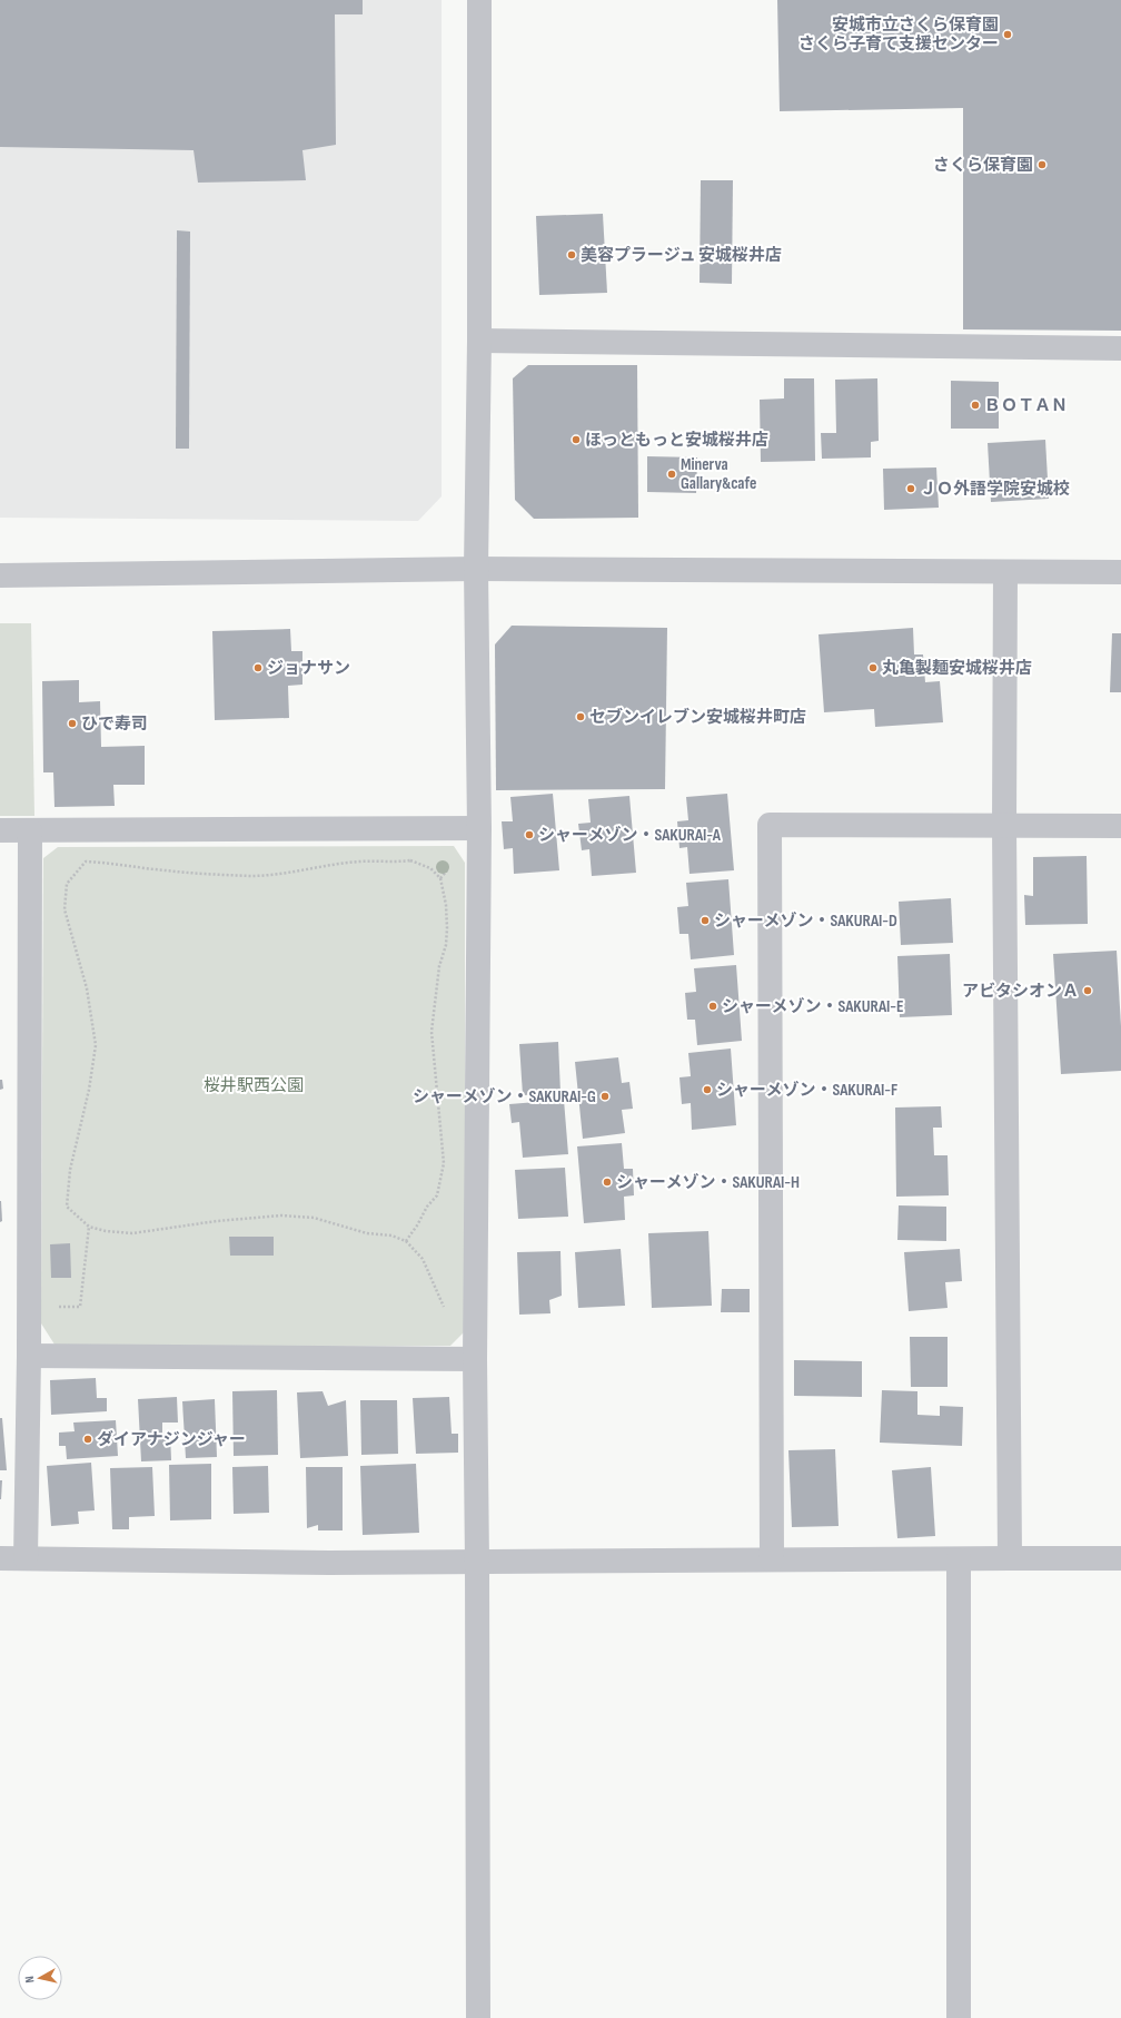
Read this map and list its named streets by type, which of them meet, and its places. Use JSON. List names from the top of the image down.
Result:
{
  "parks": ["桜井駅西公園"],
  "places": [
    "安城市立さくら保育園 さくら子育て支援センター",
    "さくら保育園",
    "美容プラージュ 安城桜井店",
    "ＢＯＴＡＮ",
    "ほっともっと安城桜井店",
    "Minerva Gallary&cafe",
    "ＪＯ外語学院安城校",
    "ジョナサン",
    "丸亀製麺安城桜井店",
    "セブンイレブン安城桜井町店",
    "ひで寿司",
    "シャーメゾン・SAKURAI-A",
    "シャーメゾン・SAKURAI-D",
    "アビタシオンＡ",
    "シャーメゾン・SAKURAI-E",
    "シャーメゾン・SAKURAI-F",
    "シャーメゾン・SAKURAI-G",
    "シャーメゾン・SAKURAI-H",
    "ダイアナジンジャー"
  ],
  "north": "left"
}
